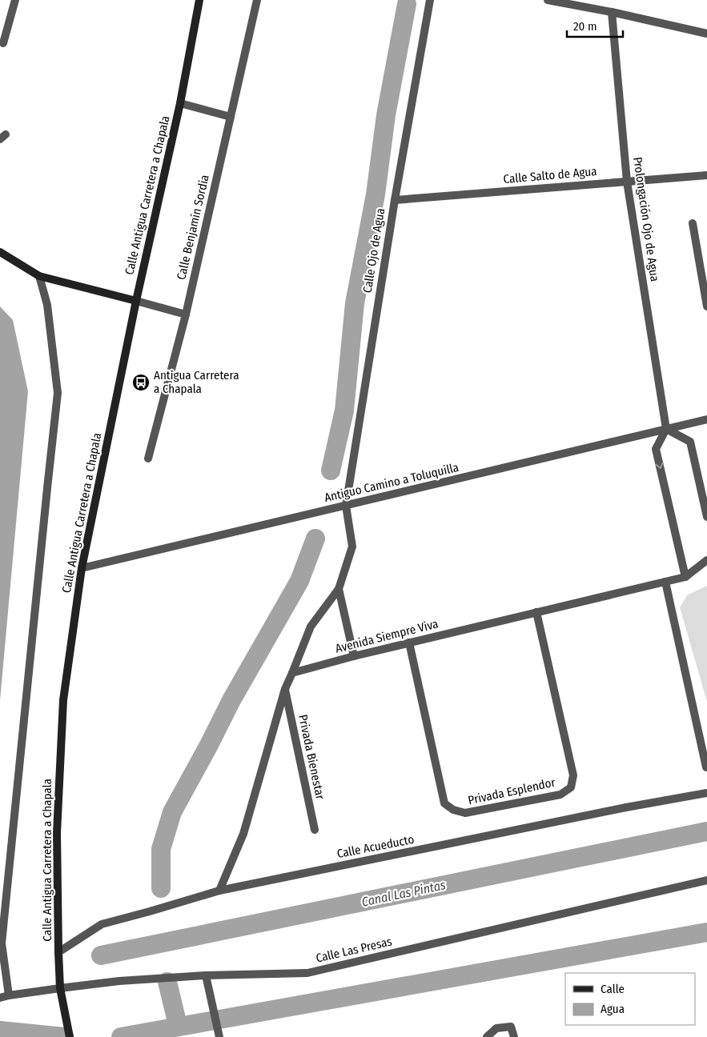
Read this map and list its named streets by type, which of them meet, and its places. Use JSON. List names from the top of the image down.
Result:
{
  "streets": {
    "main road": ["Calle Antigua Carretera a Chapala"],
    "street": [
      "Calle Salto de Agua",
      "Prolongación Ojo de Agua",
      "Calle Benjamín Sordia",
      "Calle Ojo de Agua",
      "Antiguo Camino a Toluquilla",
      "Avenida Siempre Viva",
      "Privada Bienestar",
      "Privada Esplendor",
      "Calle Acueducto",
      "Calle Las Presas"
    ]
  },
  "crossings": [
    ["Calle Salto de Agua", "Prolongación Ojo de Agua"],
    ["Calle Salto de Agua", "Calle Ojo de Agua"],
    ["Calle Antigua Carretera a Chapala", "Antiguo Camino a Toluquilla"],
    ["Calle Antigua Carretera a Chapala", "Calle Acueducto"],
    ["Calle Antigua Carretera a Chapala", "Calle Las Presas"],
    ["Prolongación Ojo de Agua", "Antiguo Camino a Toluquilla"],
    ["Calle Ojo de Agua", "Antiguo Camino a Toluquilla"],
    ["Avenida Siempre Viva", "Privada Esplendor"]
  ],
  "water": ["Canal Las Pintas"],
  "places": {
    "bus stop": ["Antigua Carretera a Chapala"]
  },
  "legend": ["Calle", "Agua"],
  "scale_bar": "20 m"
}
